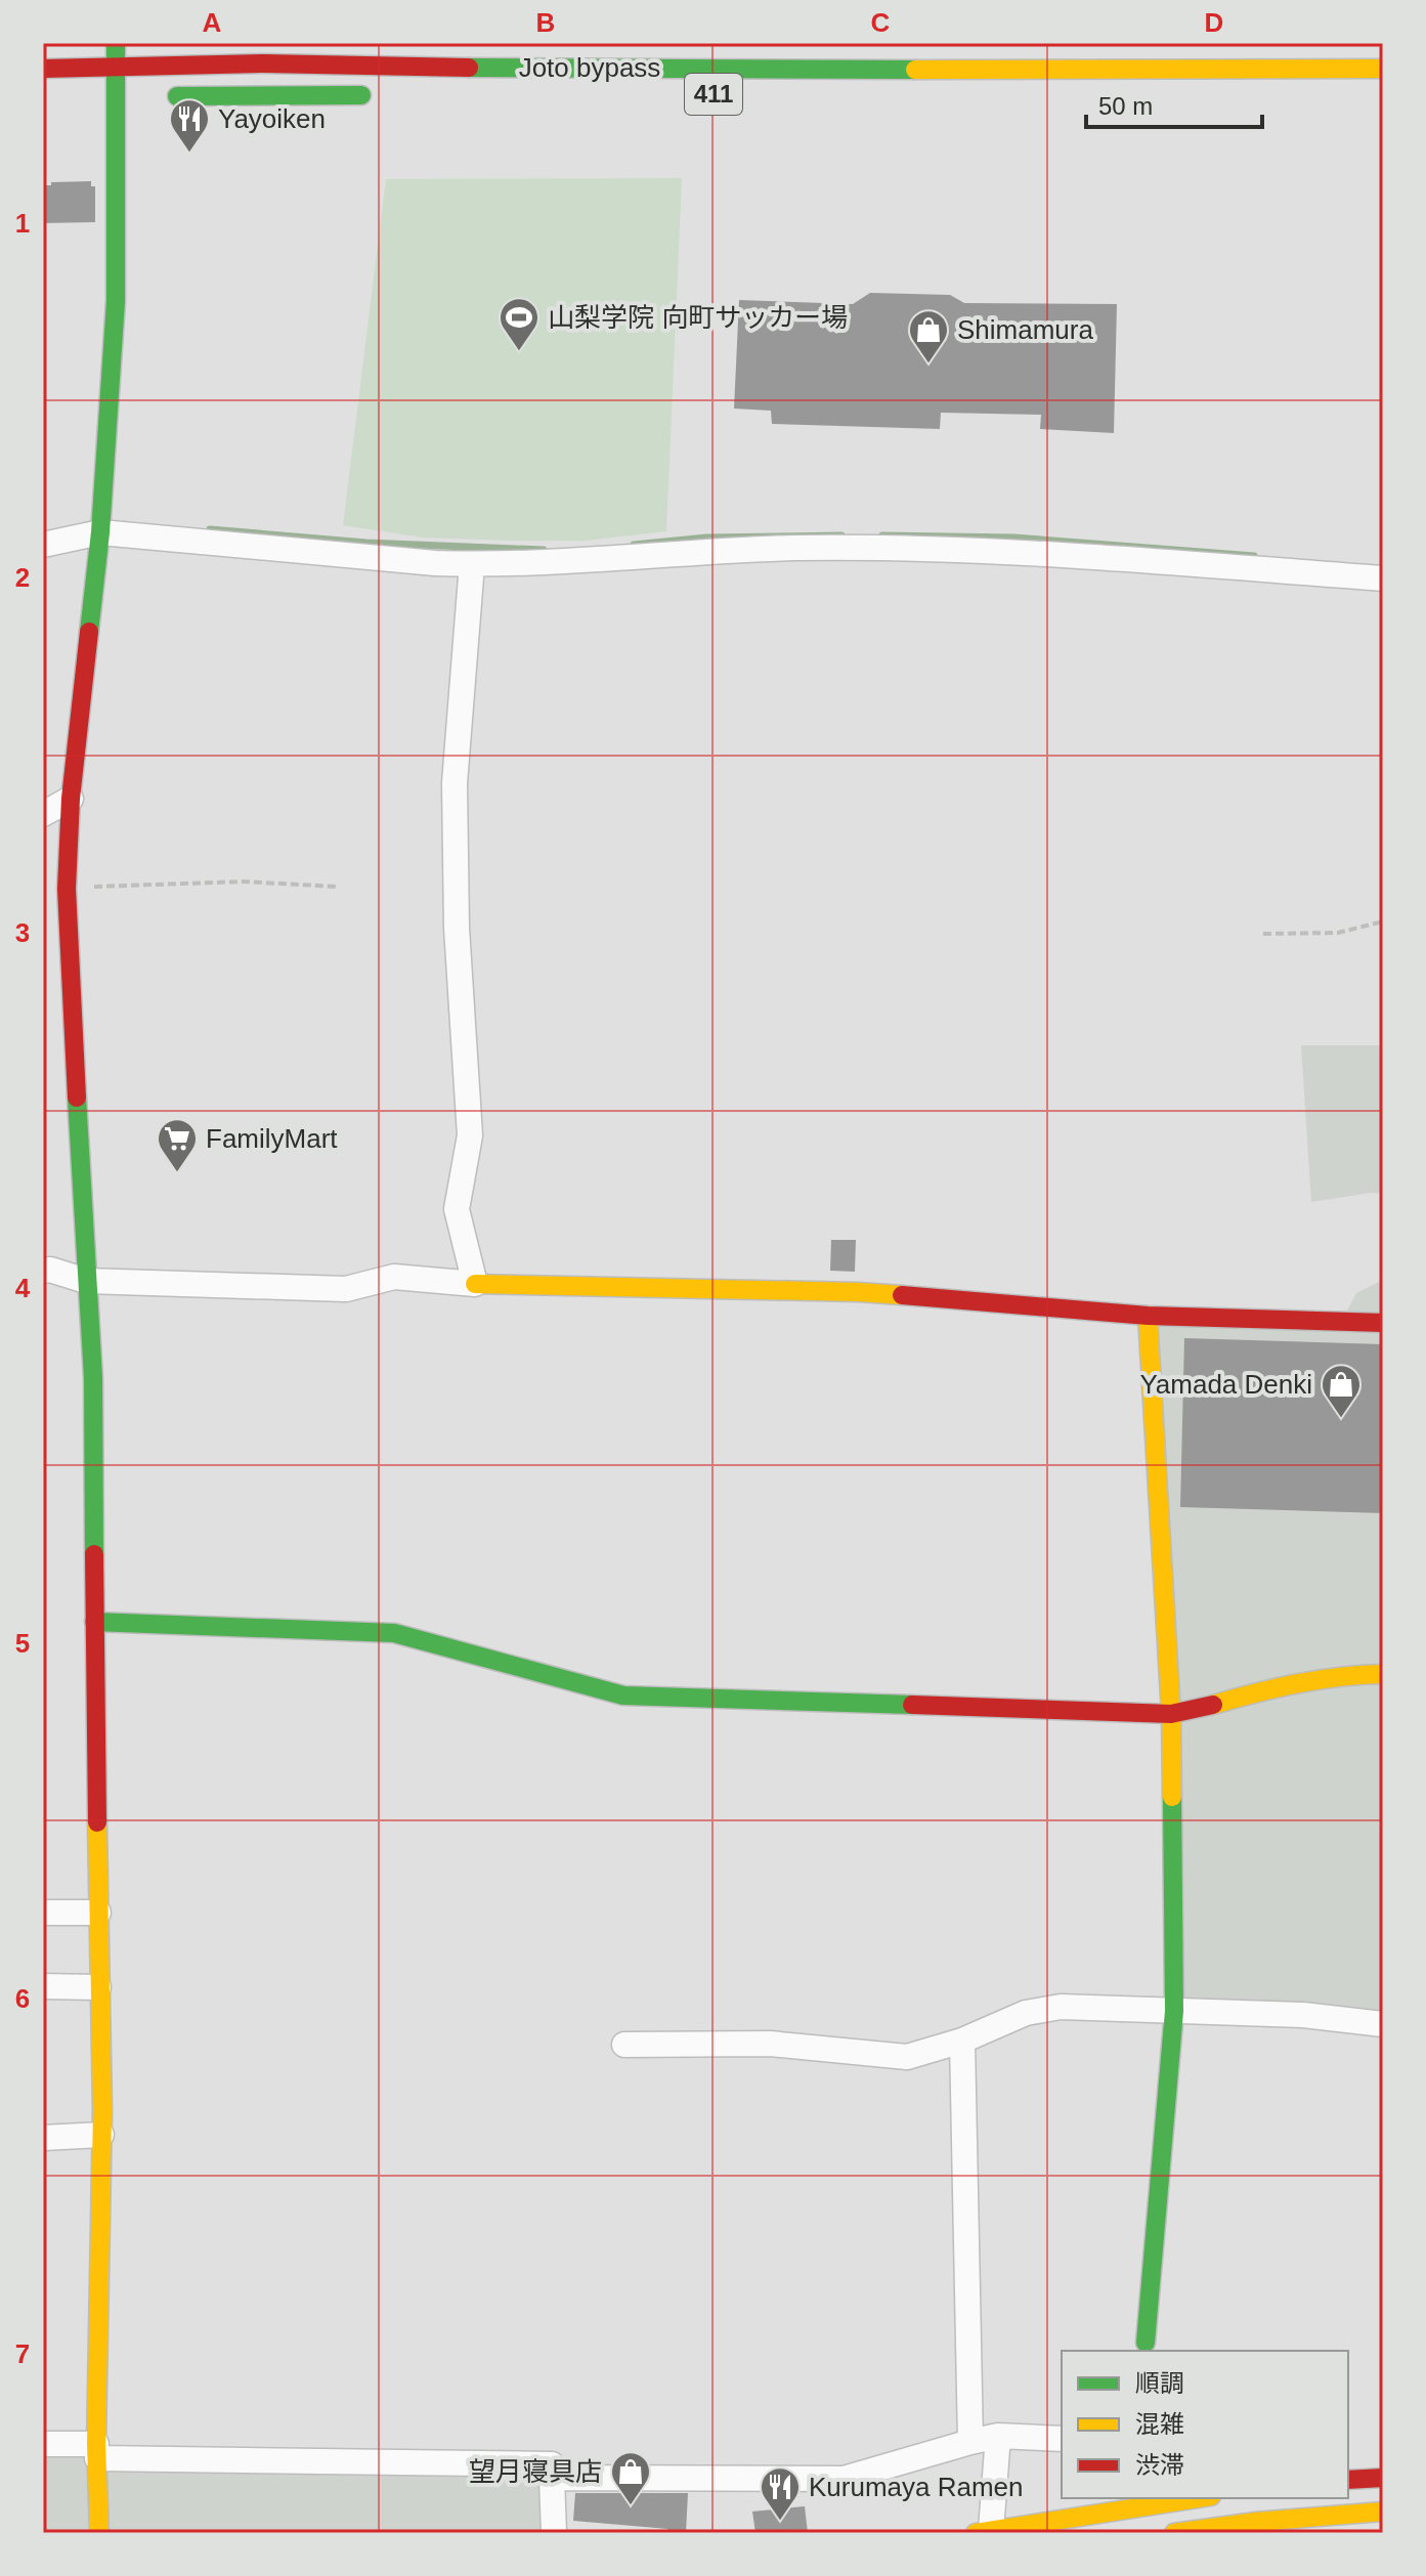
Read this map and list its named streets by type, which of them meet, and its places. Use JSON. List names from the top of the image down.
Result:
{
  "streets": {
    "main road": ["Joto bypass", "411"]
  },
  "places": {
    "restaurant": ["Yayoiken", "Kurumaya Ramen"],
    "sports": ["山梨学院 向町サッカー場"],
    "shop": ["Shimamura", "Yamada Denki", "望月寝具店"],
    "supermarket": ["FamilyMart"]
  },
  "legend": ["順調", "混雑", "渋滞"],
  "scale_bar": "50 m",
  "grid": {
    "columns": [
      "A",
      "B",
      "C",
      "D"
    ],
    "rows": [
      "1",
      "2",
      "3",
      "4",
      "5",
      "6",
      "7"
    ]
  }
}
